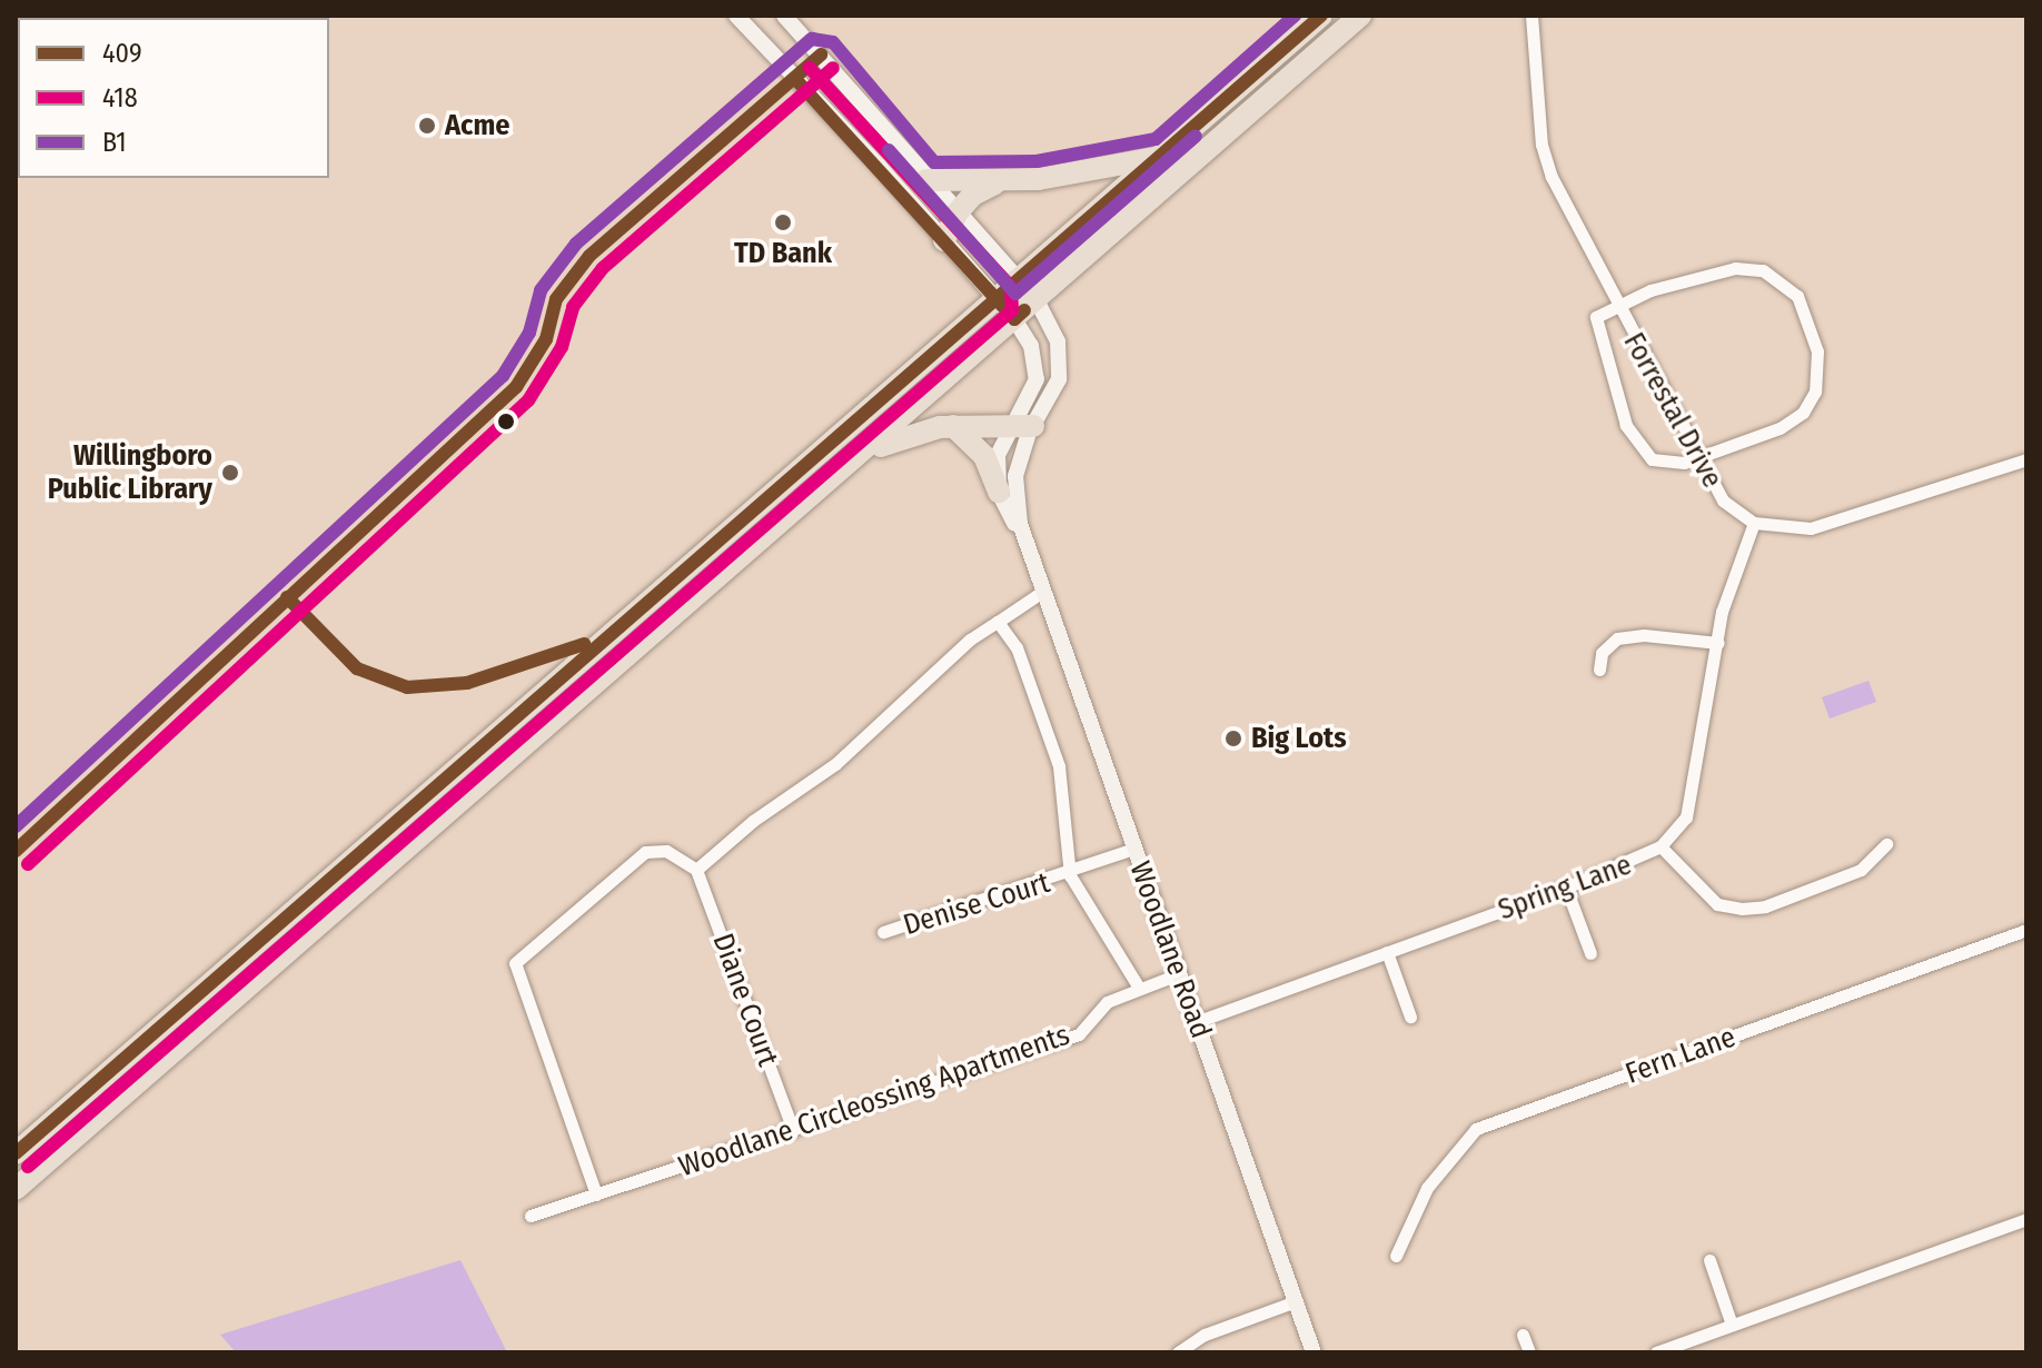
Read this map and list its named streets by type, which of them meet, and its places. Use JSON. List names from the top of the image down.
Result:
{
  "streets": {
    "street": [
      "Forrestal Drive",
      "Spring Lane",
      "Denise Court",
      "Woodlane Road",
      "Diane Court",
      "Fern Lane",
      "Woodlane Circleossing Apartments"
    ]
  },
  "crossings": [
    ["Forrestal Drive", "Spring Lane"],
    ["Spring Lane", "Woodlane Road"],
    ["Denise Court", "Woodlane Road"],
    ["Woodlane Road", "Woodlane Circleossing Apartments"],
    ["Diane Court", "Woodlane Circleossing Apartments"]
  ],
  "places": [
    "Acme",
    "TD Bank",
    "Willingboro Public Library",
    "Big Lots"
  ],
  "lines": ["transit line 409", "transit line B1", "transit line 418"],
  "legend": ["409", "418", "B1"]
}
